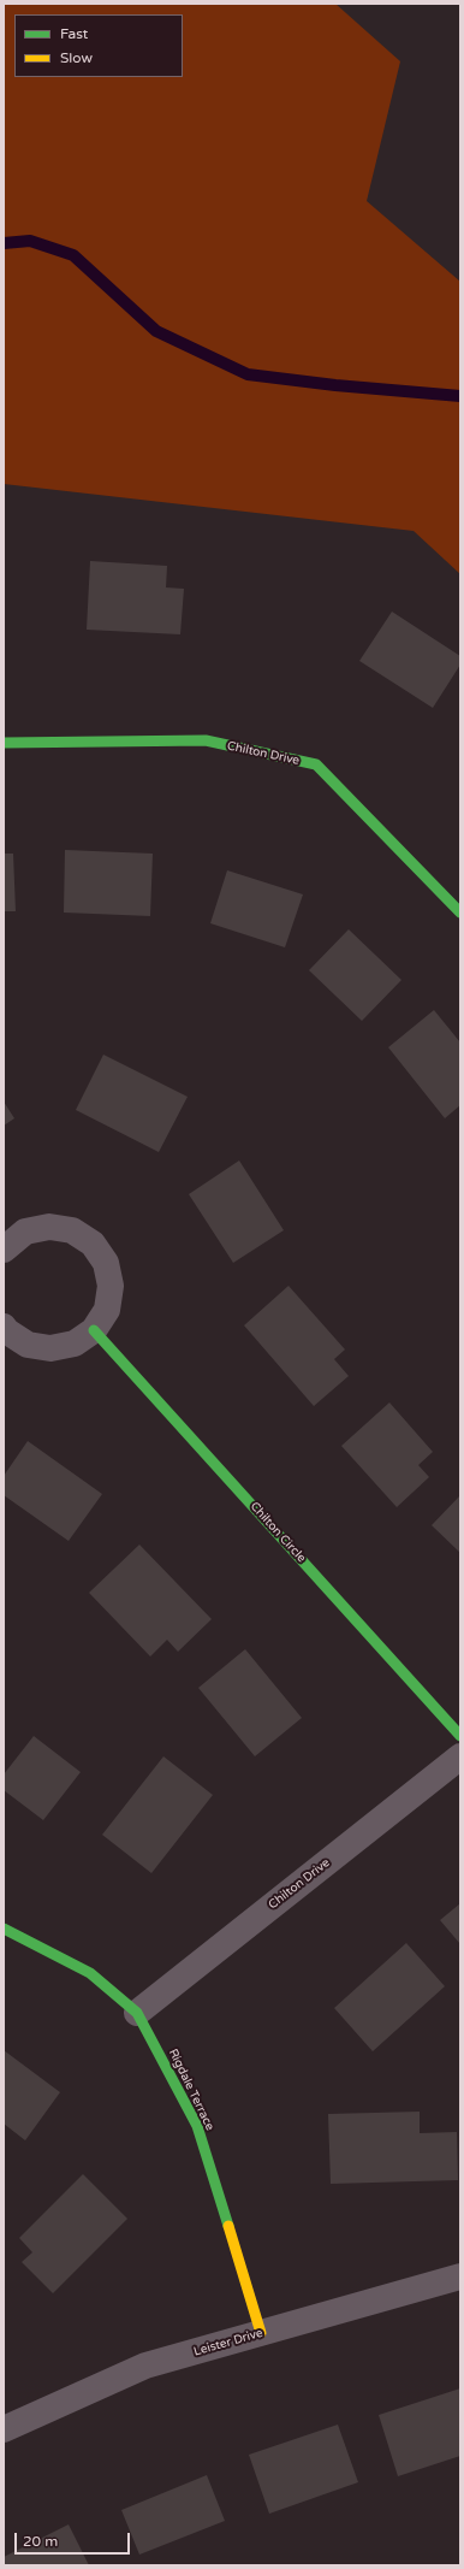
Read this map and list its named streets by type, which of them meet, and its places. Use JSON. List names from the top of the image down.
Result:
{
  "streets": {
    "street": [
      "Chilton Drive",
      "Chilton Circle",
      "Rigdale Terrace",
      "Leister Drive"
    ]
  },
  "crossings": [
    ["Chilton Drive", "Rigdale Terrace"],
    ["Rigdale Terrace", "Leister Drive"]
  ],
  "legend": ["Fast", "Slow"],
  "scale_bar": "20 m"
}
